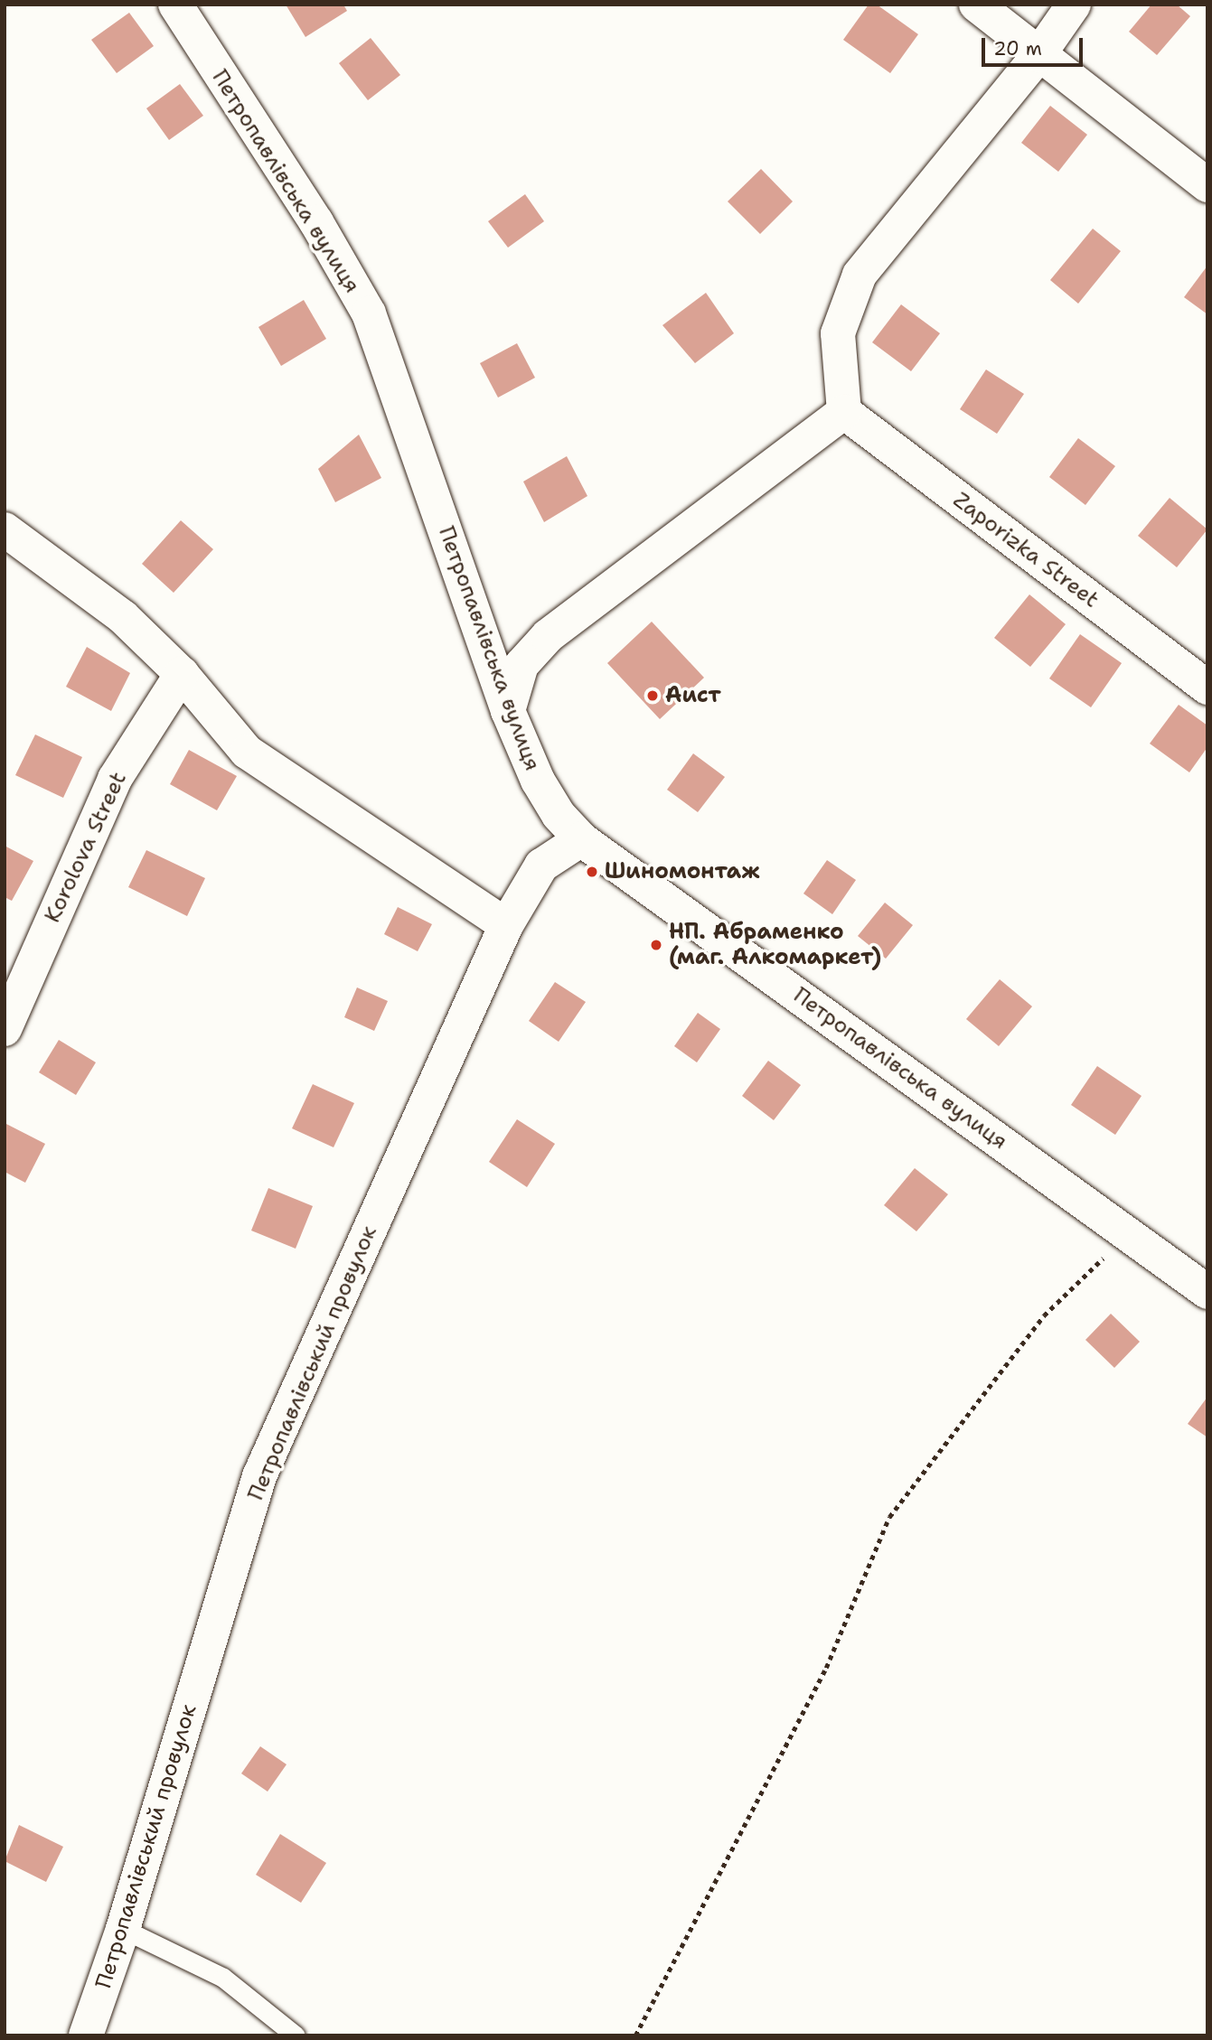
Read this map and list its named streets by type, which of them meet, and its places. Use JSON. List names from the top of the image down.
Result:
{
  "streets": {
    "street": [
      "Петропавлівська вулиця",
      "Zaporizka Street",
      "Korolova Street",
      "Петропавлівський провулок"
    ]
  },
  "crossings": [
    ["Петропавлівська вулиця", "Петропавлівський провулок"]
  ],
  "places": ["Аист", "Шиномонтаж", "НП. Абраменко (маг. Алкомаркет)"],
  "scale_bar": "20 m"
}
